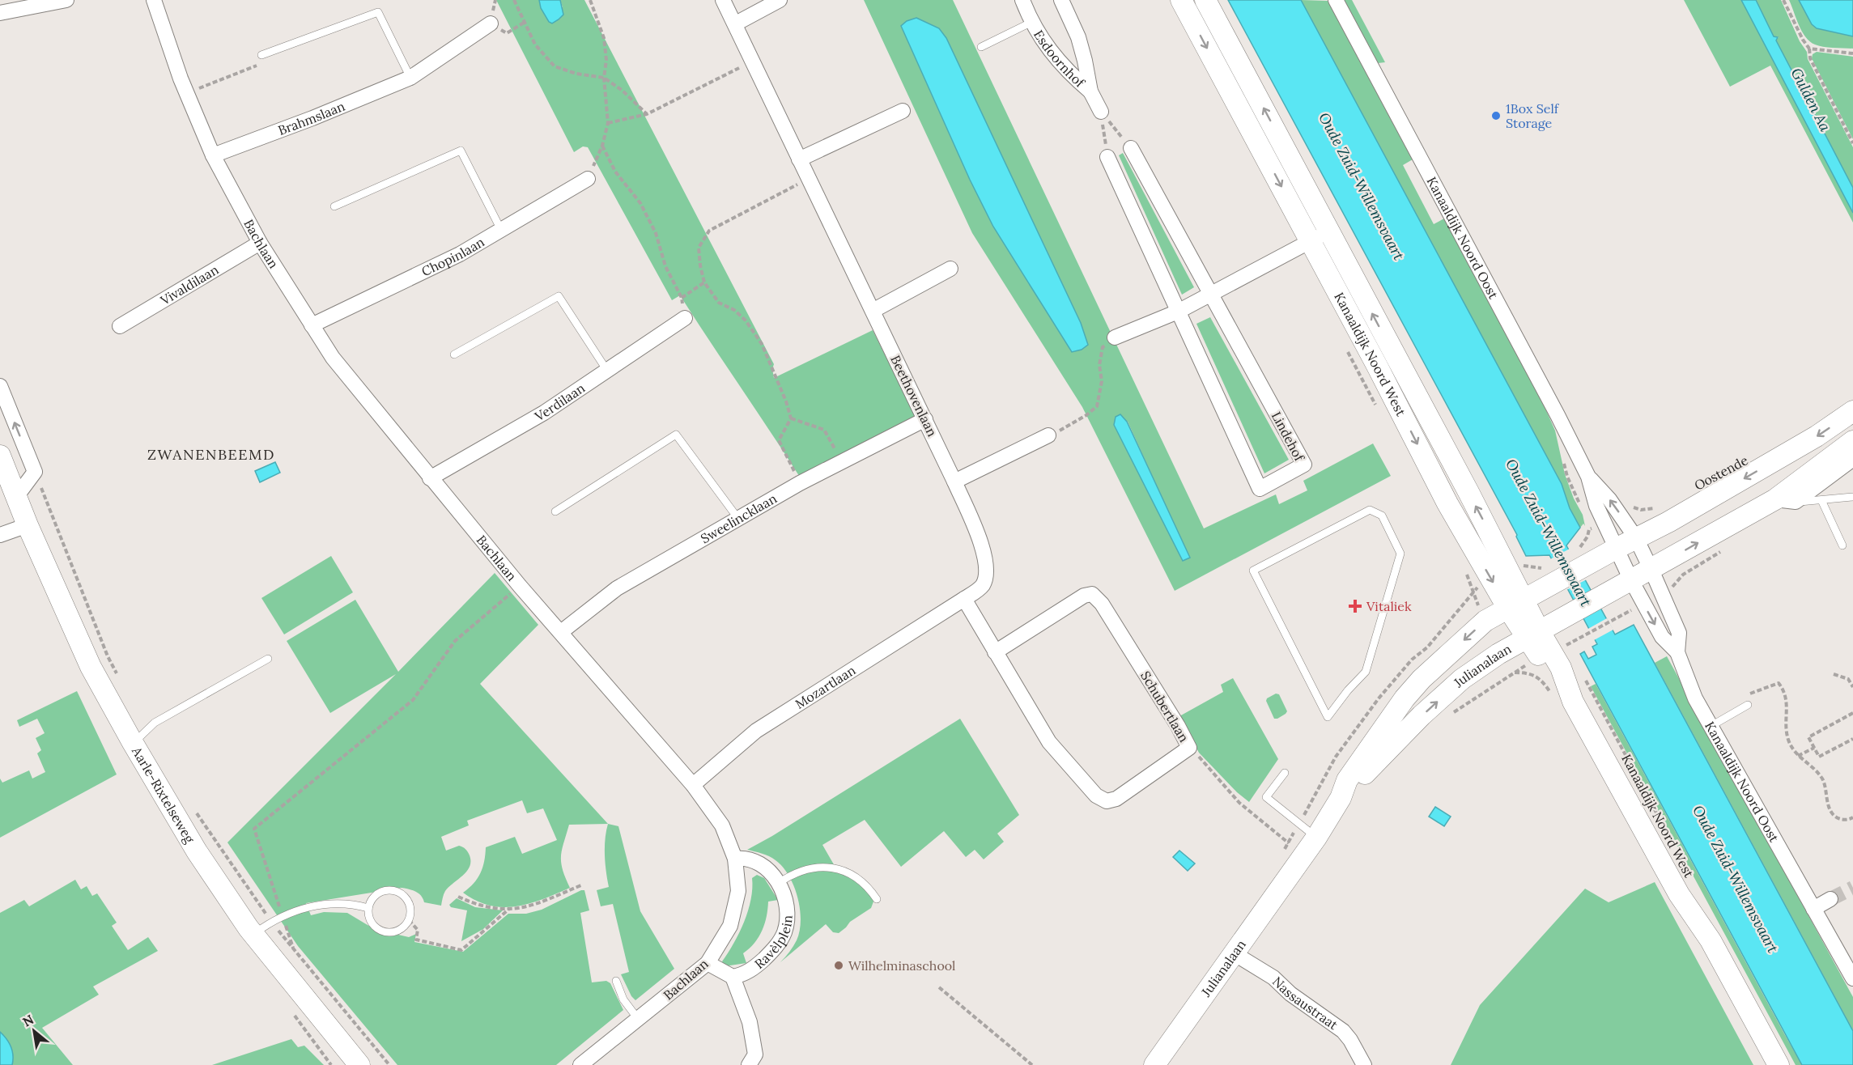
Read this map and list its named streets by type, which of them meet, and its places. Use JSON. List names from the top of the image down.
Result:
{
  "streets": {
    "main road": [
      "Kanaaldijk Noord West",
      "Oostende",
      "Julianalaan",
      "Aarle-Rixtelseweg"
    ],
    "street": [
      "Esdoornhof",
      "Brahmslaan",
      "Kanaaldijk Noord Oost",
      "Bachlaan",
      "Chopinlaan",
      "Vivaldilaan",
      "Beethovenlaan",
      "Verdilaan",
      "Lindehof",
      "Sweelincklaan",
      "Mozartlaan",
      "Schubertlaan",
      "Ravèlplein",
      "Nassaustraat"
    ]
  },
  "crossings": [
    ["Brahmslaan", "Bachlaan"],
    ["Kanaaldijk Noord Oost", "Oostende"],
    ["Kanaaldijk Noord Oost", "Julianalaan"],
    ["Bachlaan", "Chopinlaan"],
    ["Bachlaan", "Vivaldilaan"],
    ["Bachlaan", "Verdilaan"],
    ["Bachlaan", "Sweelincklaan"],
    ["Bachlaan", "Mozartlaan"],
    ["Bachlaan", "Ravèlplein"],
    ["Kanaaldijk Noord West", "Julianalaan"],
    ["Beethovenlaan", "Sweelincklaan"],
    ["Beethovenlaan", "Mozartlaan"],
    ["Beethovenlaan", "Schubertlaan"],
    ["Oostende", "Julianalaan"],
    ["Julianalaan", "Nassaustraat"],
    ["Mozartlaan", "Schubertlaan"]
  ],
  "districts": ["ZWANENBEEMD"],
  "water": ["Gulden Aa", "Oude Zuid-Willemsvaart"],
  "places": {
    "other": ["1Box Self Storage", "Wilhelminaschool"],
    "health": ["Vitaliek"]
  },
  "north": "top left"
}
